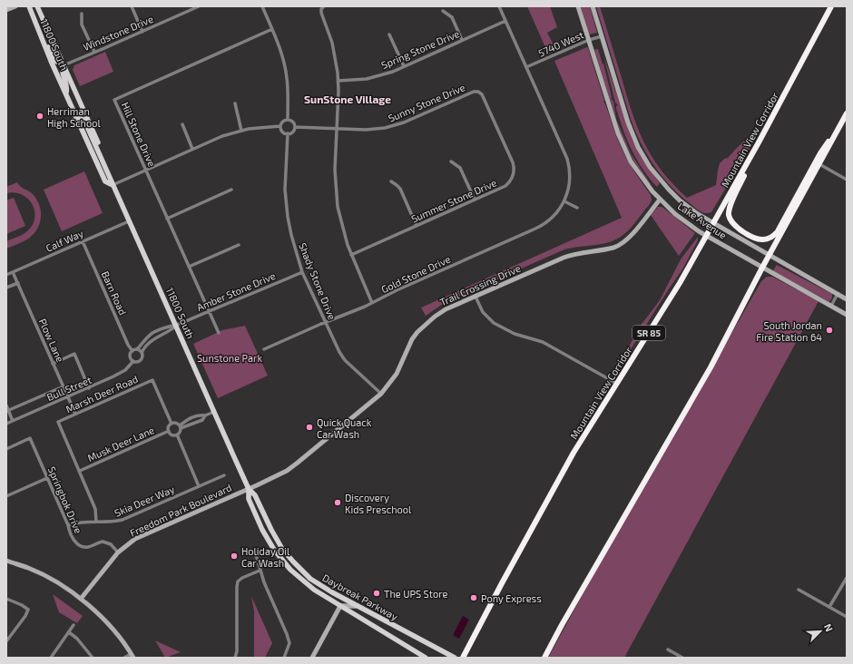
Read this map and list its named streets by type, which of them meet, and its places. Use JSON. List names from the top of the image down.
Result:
{
  "streets": {
    "highway": ["Mountain View Corridor", "SR 85"],
    "main road": ["11800 South", "Daybreak Parkway"],
    "street": [
      "Windstone Drive",
      "5740 West",
      "Spring Stone Drive",
      "Sunny Stone Drive",
      "Hill Stone Drive",
      "Summer Stone Drive",
      "Lake Avenue",
      "Calf Way",
      "Gold Stone Drive",
      "Shady Stone Drive",
      "Trail Crossing Drive",
      "Amber Stone Drive",
      "Barn Road",
      "Plow Lane",
      "Bull Street",
      "Marsh Deer Road",
      "Musk Deer Lane",
      "Springbok Drive",
      "Skia Deer Way",
      "Freedom Park Boulevard"
    ]
  },
  "crossings": [
    ["Windstone Drive", "11800 South"],
    ["5740 West", "Lake Avenue"],
    ["5740 West", "Gold Stone Drive"],
    ["11800 South", "Calf Way"],
    ["11800 South", "Trail Crossing Drive"],
    ["11800 South", "Amber Stone Drive"],
    ["11800 South", "Freedom Park Boulevard"],
    ["11800 South", "Daybreak Parkway"],
    ["Spring Stone Drive", "Gold Stone Drive"],
    ["Sunny Stone Drive", "Summer Stone Drive"],
    ["Sunny Stone Drive", "Shady Stone Drive"],
    ["Hill Stone Drive", "Amber Stone Drive"],
    ["Mountain View Corridor", "Lake Avenue"],
    ["Lake Avenue", "Trail Crossing Drive"],
    ["Calf Way", "Barn Road"],
    ["Calf Way", "Plow Lane"],
    ["Gold Stone Drive", "Shady Stone Drive"],
    ["Shady Stone Drive", "Trail Crossing Drive"],
    ["Shady Stone Drive", "Amber Stone Drive"],
    ["Trail Crossing Drive", "Freedom Park Boulevard"],
    ["Trail Crossing Drive", "Daybreak Parkway"],
    ["Barn Road", "Bull Street"],
    ["Plow Lane", "Bull Street"],
    ["Plow Lane", "Marsh Deer Road"],
    ["Marsh Deer Road", "Musk Deer Lane"],
    ["Springbok Drive", "Skia Deer Way"],
    ["Springbok Drive", "Freedom Park Boulevard"],
    ["Freedom Park Boulevard", "Daybreak Parkway"]
  ],
  "districts": ["SunStone Village"],
  "parks": ["Sunstone Park"],
  "places": [
    "Herriman High School",
    "South Jordan Fire Station 64",
    "Quick Quack Car Wash",
    "Discovery Kids Preschool",
    "Holiday Oil Car Wash",
    "The UPS Store",
    "Pony Express"
  ],
  "north": "top right"
}
